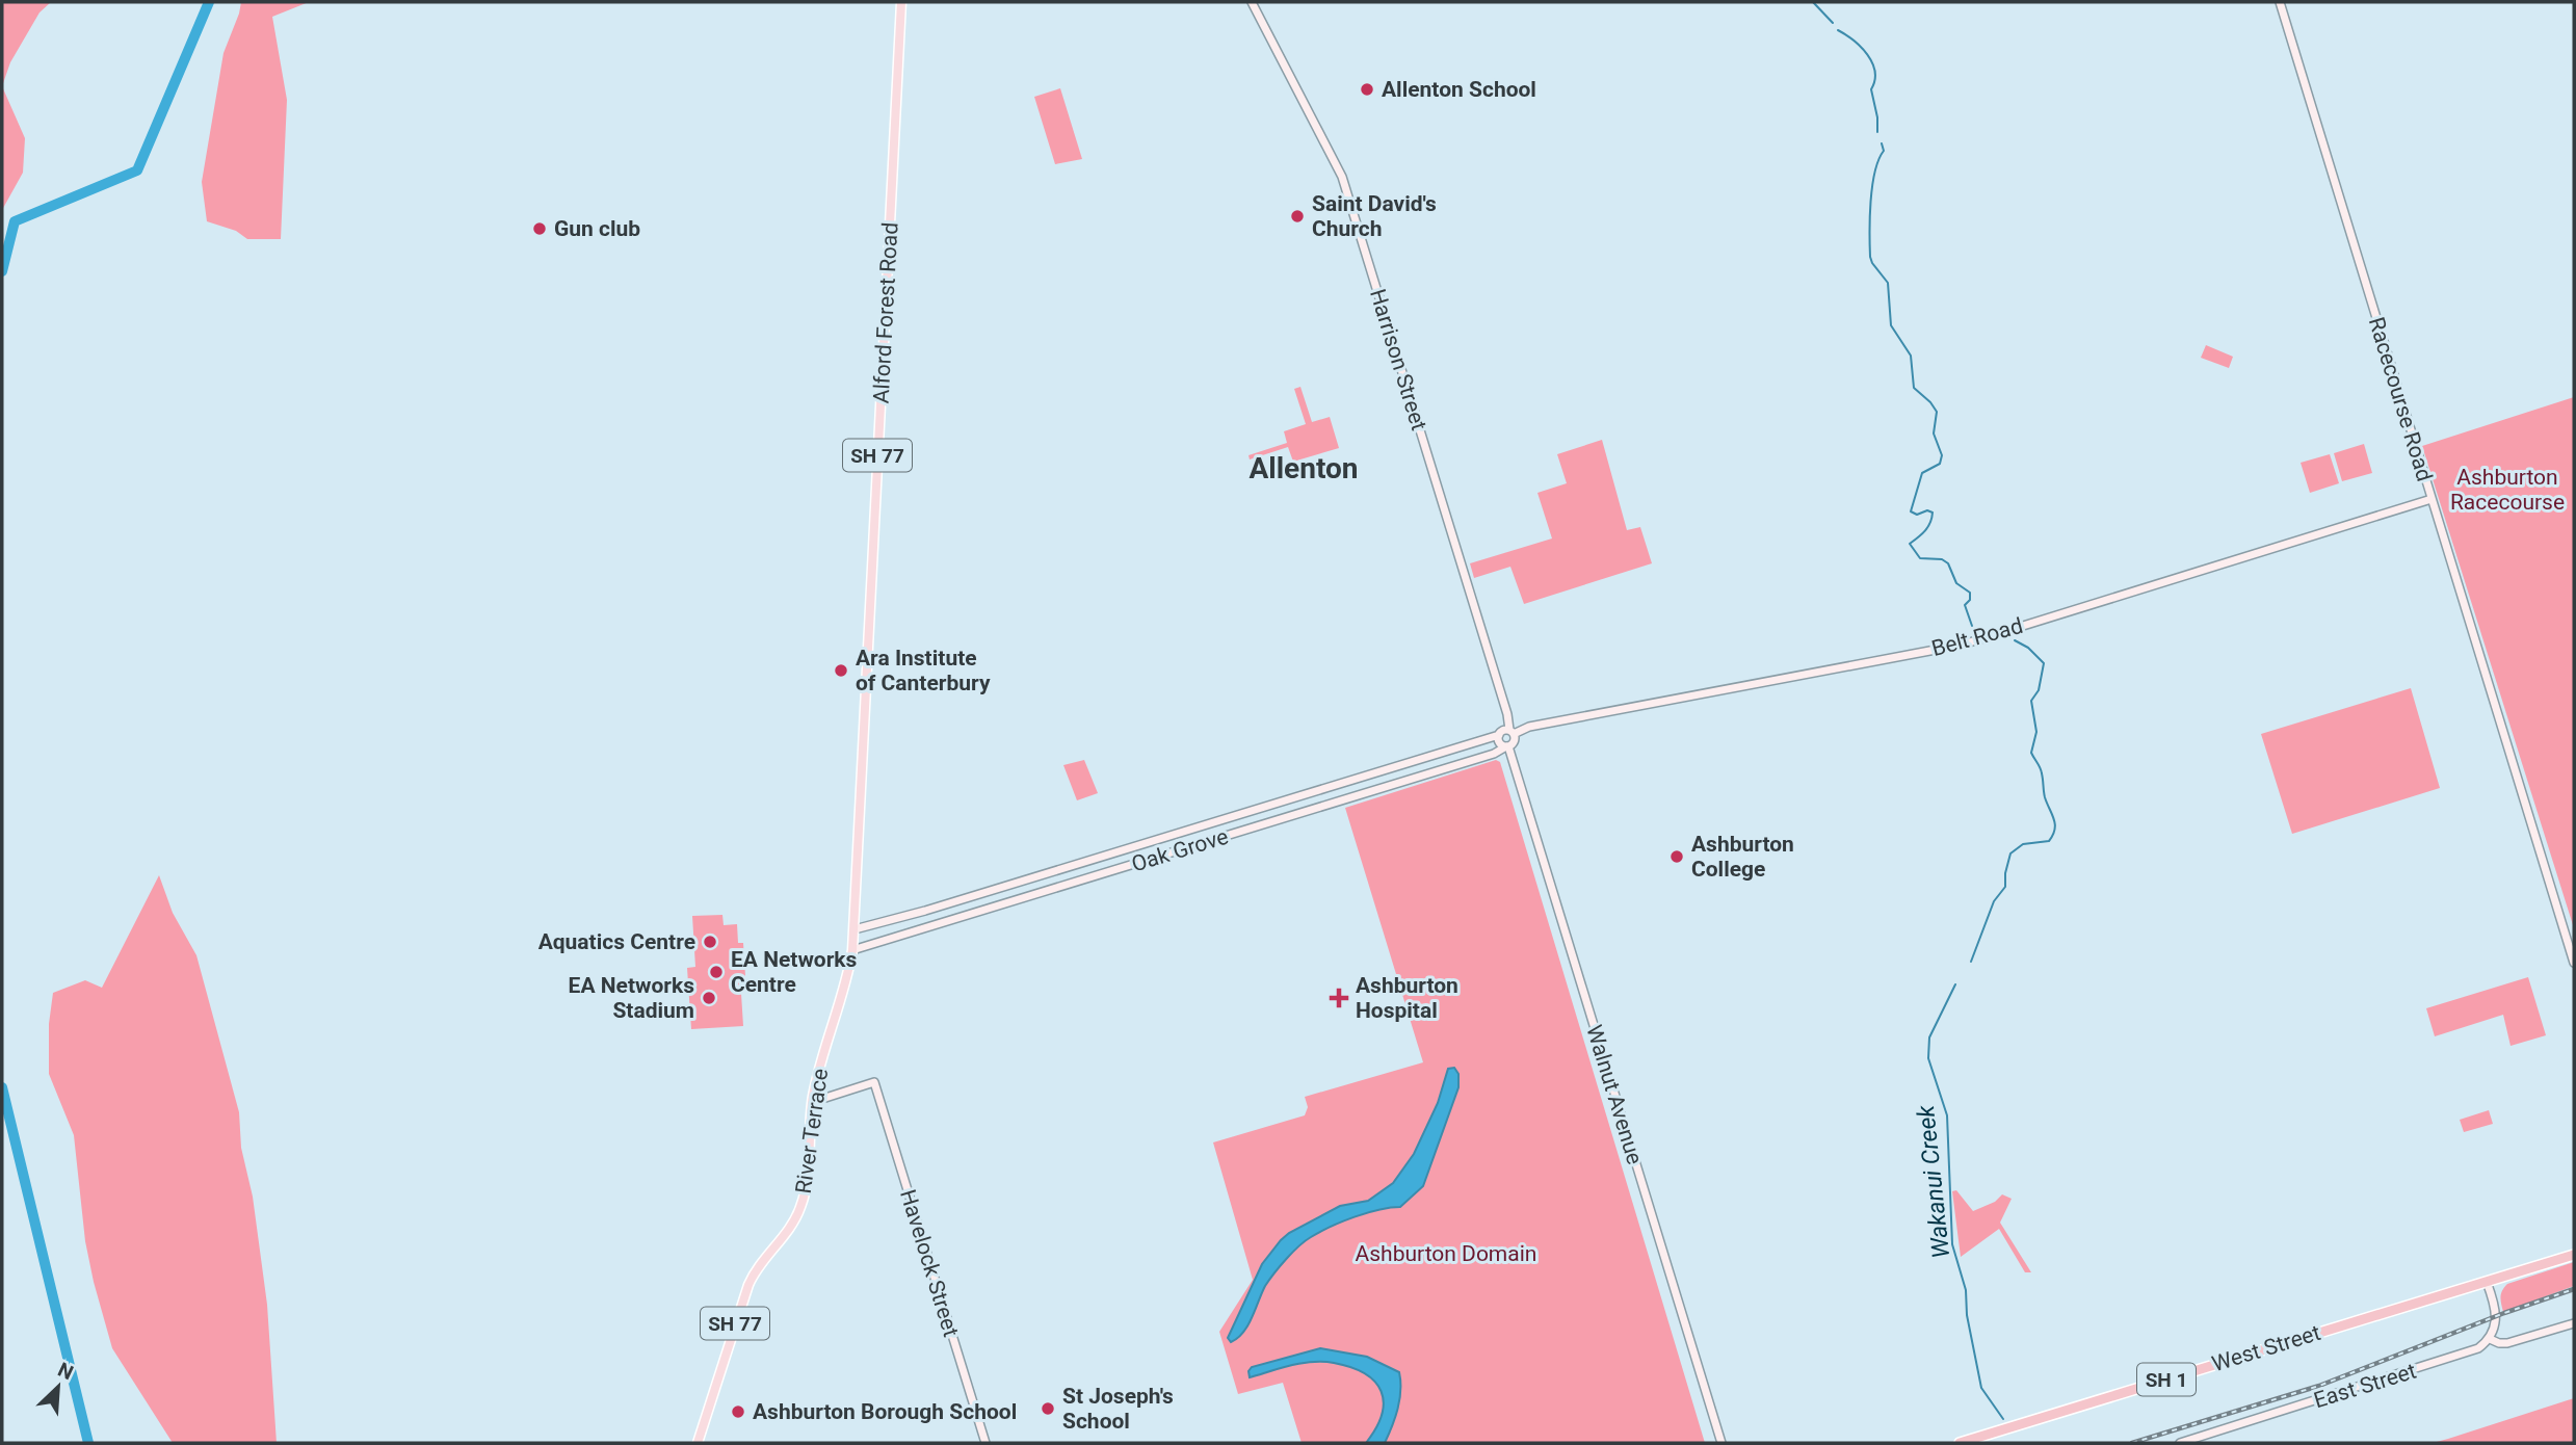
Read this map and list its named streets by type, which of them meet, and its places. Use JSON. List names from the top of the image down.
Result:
{
  "streets": {
    "highway": ["West Street", "SH 1"],
    "main road": ["Alford Forest Road", "SH 77", "River Terrace"],
    "street": [
      "Harrison Street",
      "Racecourse Road",
      "Belt Road",
      "Oak Grove",
      "Walnut Avenue",
      "Havelock Street",
      "East Street"
    ]
  },
  "crossings": [
    ["Alford Forest Road", "Oak Grove"],
    ["Alford Forest Road", "River Terrace"],
    ["Harrison Street", "Belt Road"],
    ["Harrison Street", "Oak Grove"],
    ["Harrison Street", "Walnut Avenue"],
    ["Racecourse Road", "Belt Road"],
    ["Belt Road", "Oak Grove"],
    ["Belt Road", "Walnut Avenue"],
    ["Oak Grove", "Walnut Avenue"],
    ["Oak Grove", "River Terrace"],
    ["River Terrace", "Havelock Street"]
  ],
  "districts": ["Allenton"],
  "water": ["Wakanui Creek"],
  "parks": ["Ashburton Racecourse", "Ashburton Domain"],
  "places": {
    "other": [
      "Allenton School",
      "Saint David's Church",
      "Gun club",
      "Ara Institute of Canterbury",
      "Ashburton College",
      "Aquatics Centre",
      "EA Networks Centre",
      "EA Networks Stadium",
      "St Joseph's School",
      "Ashburton Borough School"
    ],
    "health": ["Ashburton Hospital"]
  },
  "north": "top right"
}
